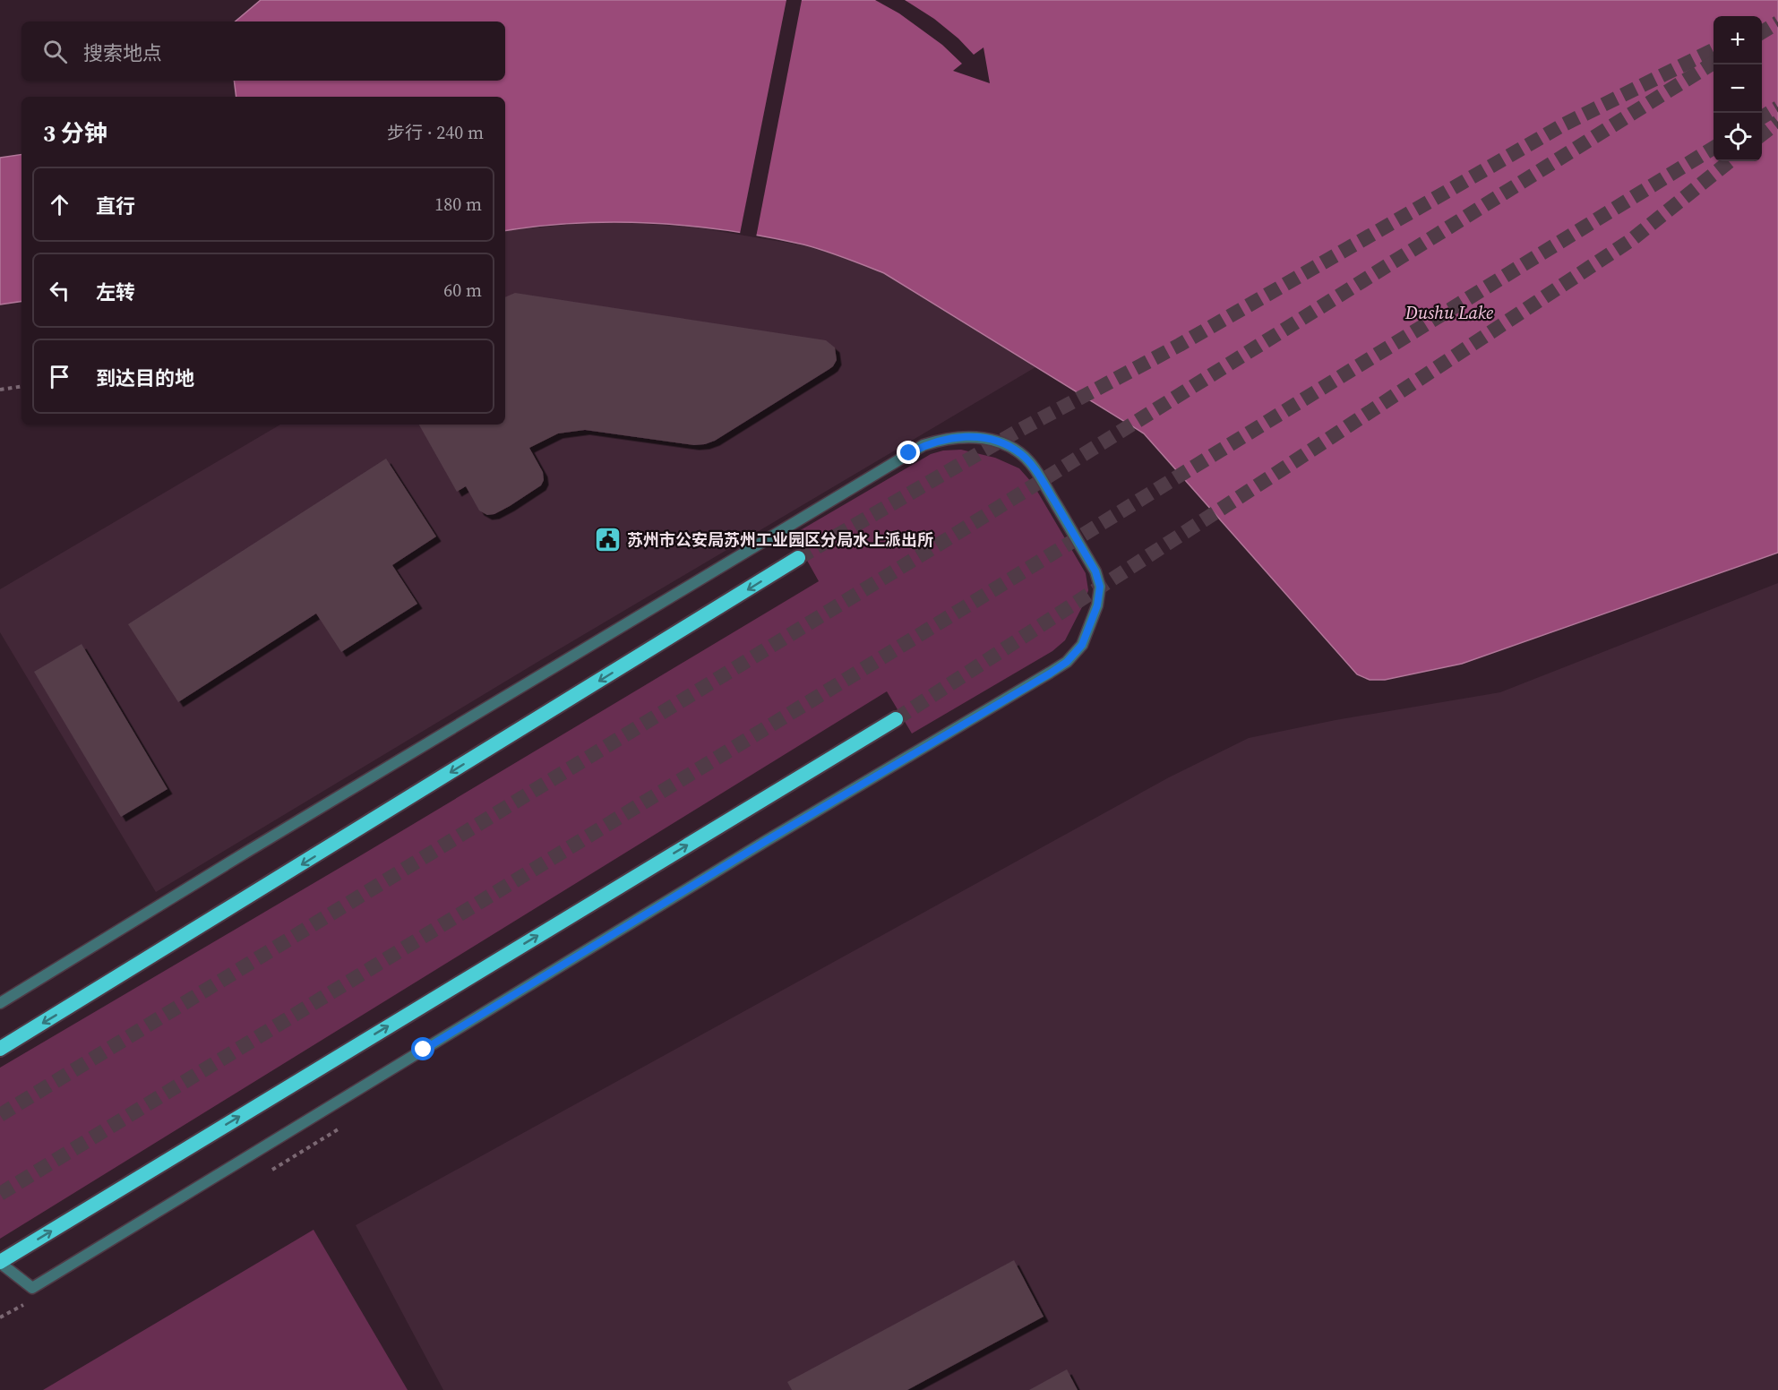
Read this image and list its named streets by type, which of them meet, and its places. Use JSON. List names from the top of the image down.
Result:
{
  "water": ["Dushu Lake"],
  "places": {
    "public building": ["苏州市公安局苏州工业园区分局水上派出所"]
  },
  "page": {
    "map_buttons": ["+", "−"],
    "search": "搜索地点",
    "heading": ["3 分钟", "步行 · 240 m"],
    "list": [
      ["直行", "180 m"],
      ["左转", "60 m"],
      "到达目的地"
    ]
  }
}
